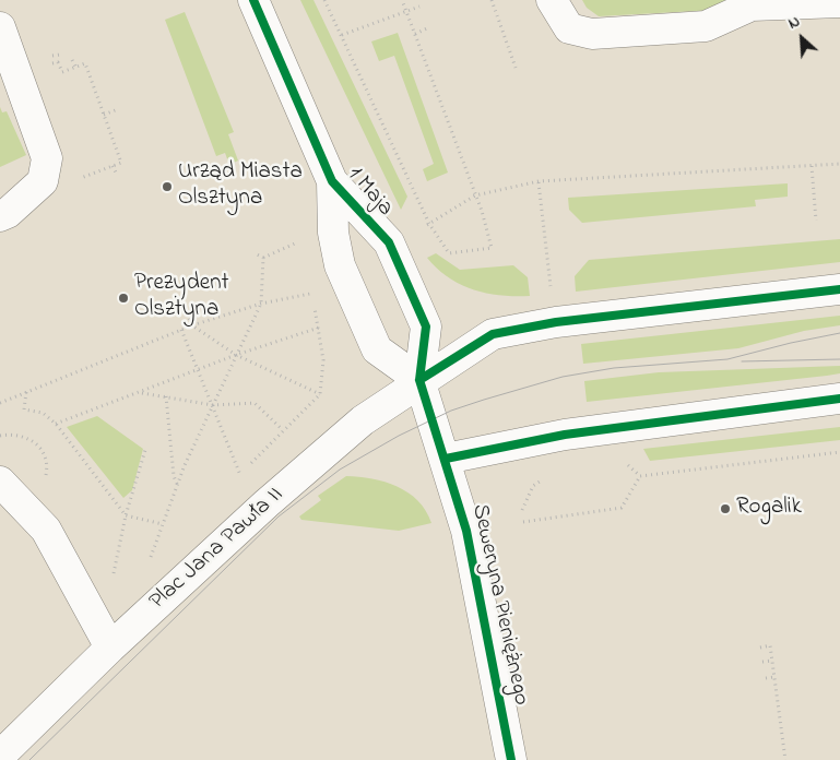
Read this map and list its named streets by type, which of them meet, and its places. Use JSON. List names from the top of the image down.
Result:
{
  "streets": {
    "street": ["1 Maja", "Plac Jana Pawła II", "Seweryna Pieniężnego"]
  },
  "crossings": [
    ["1 Maja", "Plac Jana Pawła II"]
  ],
  "places": ["Urząd Miasta Olsztyna", "Prezydent Olsztyna", "Rogalik"],
  "north": "top left"
}
